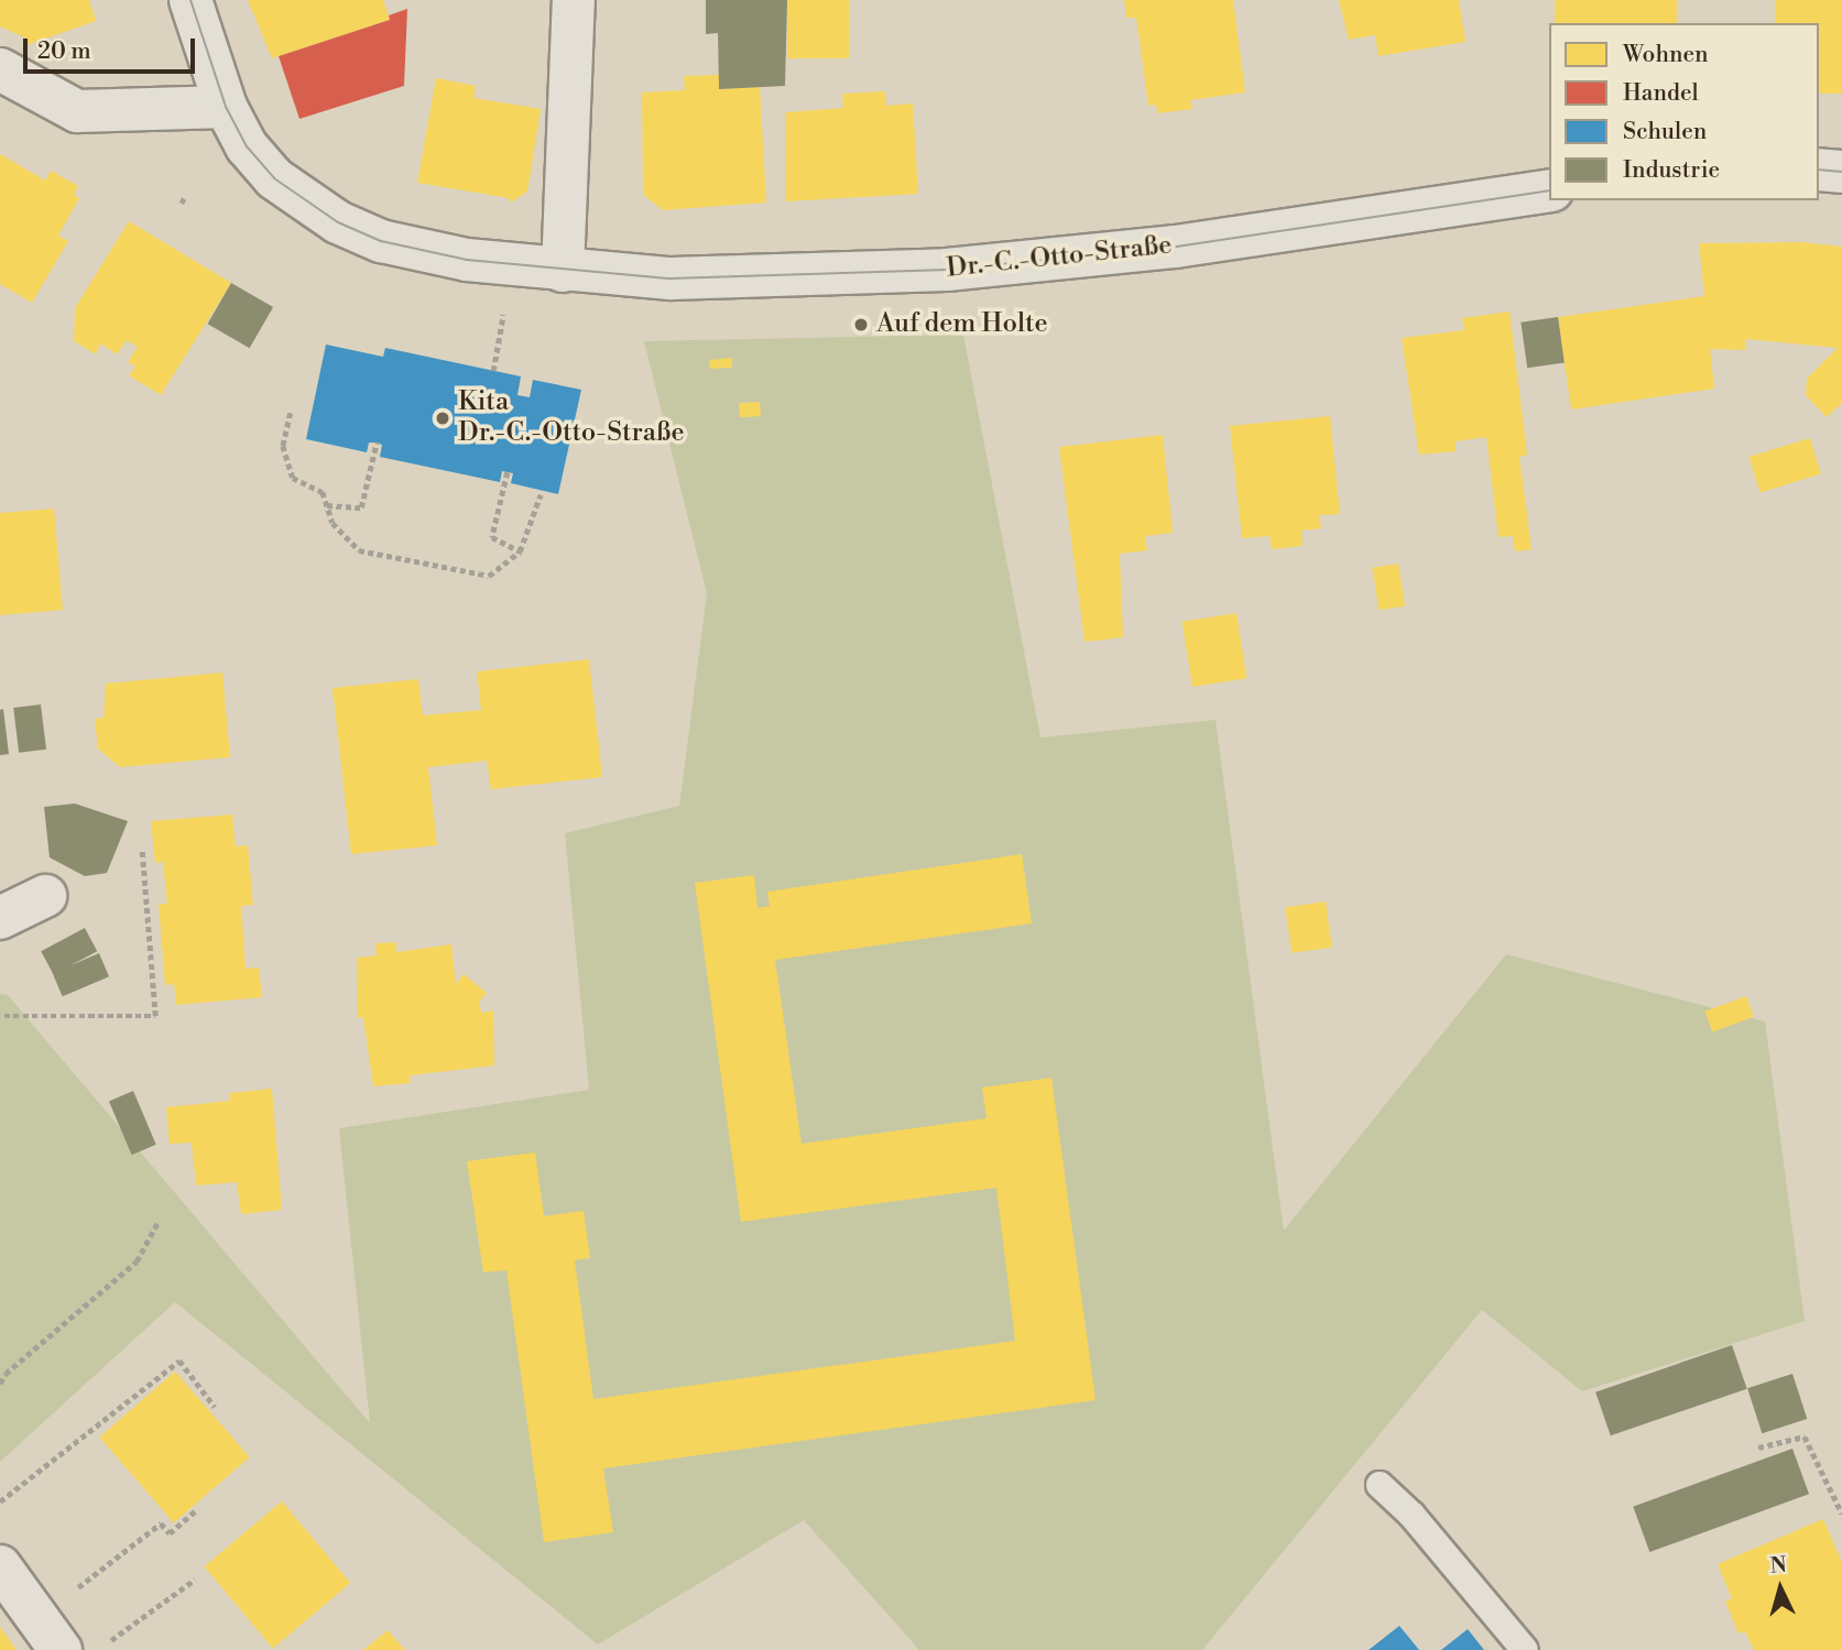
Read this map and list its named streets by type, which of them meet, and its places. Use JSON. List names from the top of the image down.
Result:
{
  "streets": {
    "street": ["Dr.-C.-Otto-Straße"]
  },
  "places": ["Auf dem Holte", "Kita Dr.-C.-Otto-Straße"],
  "legend": [
    "Wohnen",
    "Handel",
    "Schulen",
    "Industrie"
  ],
  "scale_bar": "20 m",
  "north": "top"
}
